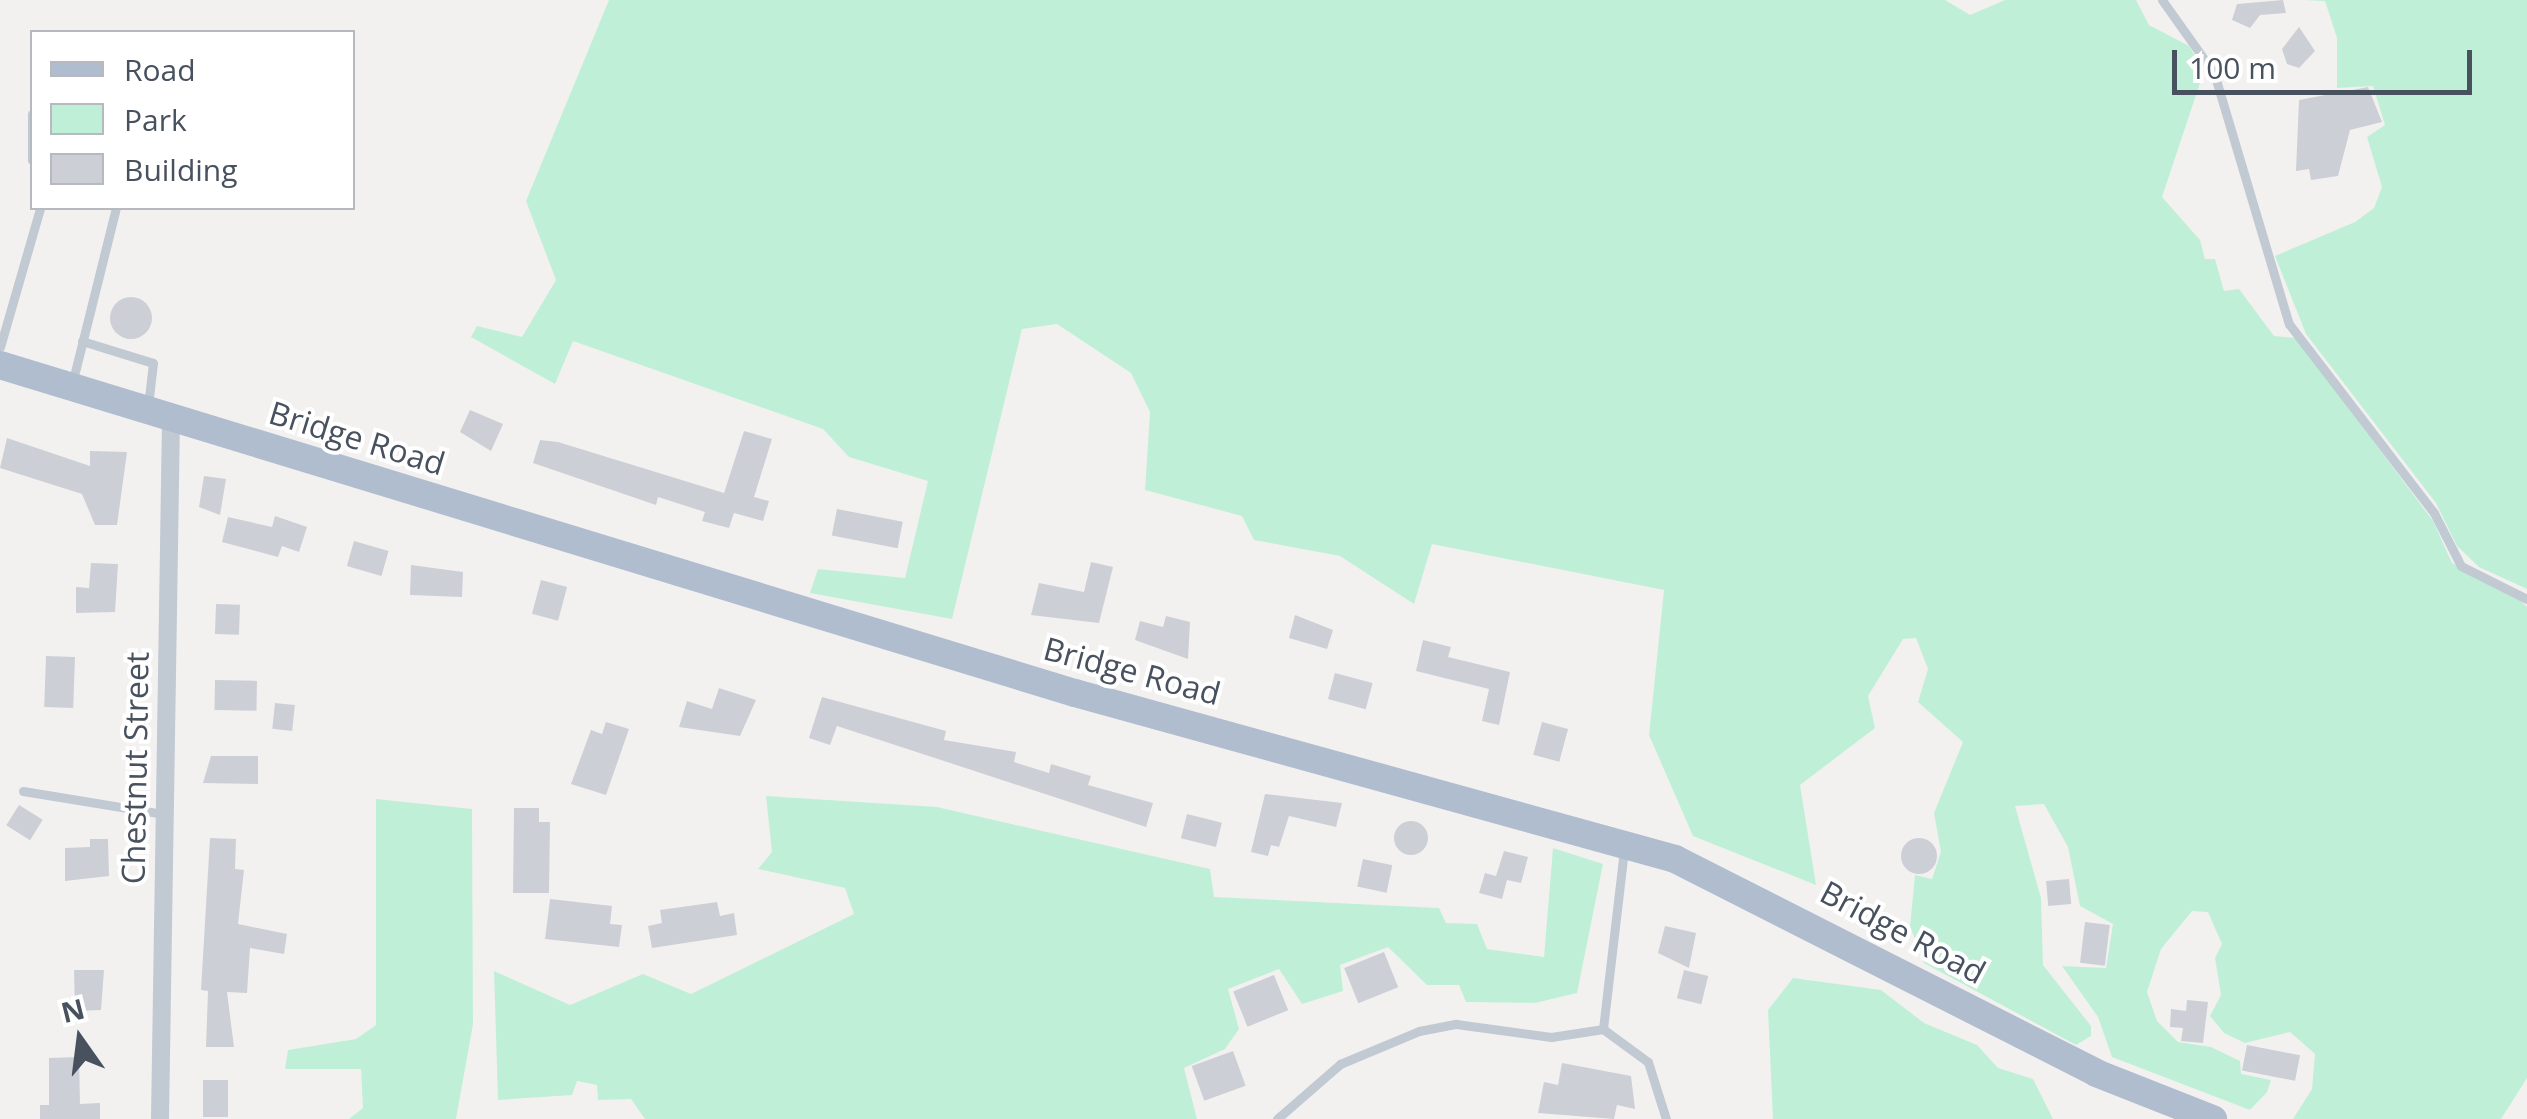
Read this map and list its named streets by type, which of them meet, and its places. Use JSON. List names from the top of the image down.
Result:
{
  "streets": {
    "main road": ["Bridge Road"],
    "street": ["Chestnut Street"]
  },
  "crossings": [
    ["Bridge Road", "Chestnut Street"]
  ],
  "legend": ["Road", "Park", "Building"],
  "scale_bar": "100 m",
  "north": "top"
}
